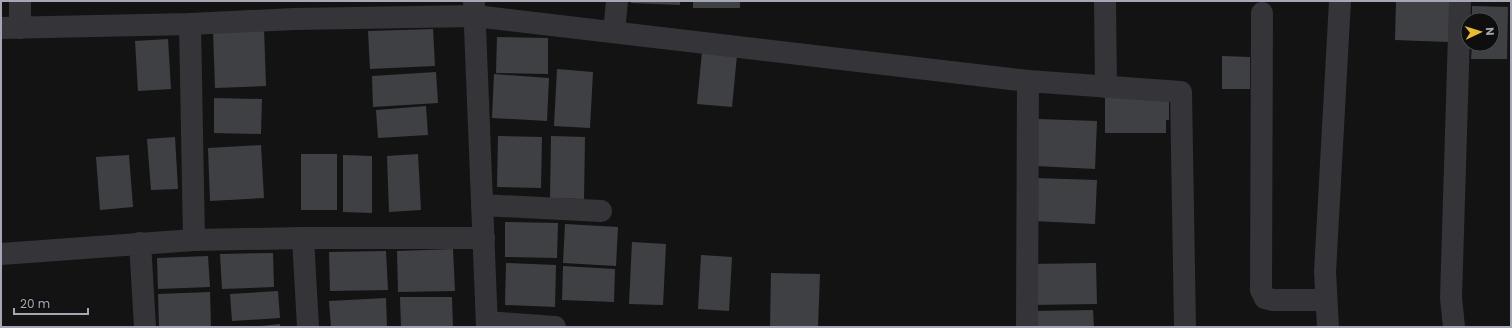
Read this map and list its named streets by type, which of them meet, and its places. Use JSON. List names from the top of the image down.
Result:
{
  "scale_bar": "20 m",
  "north": "right"
}
